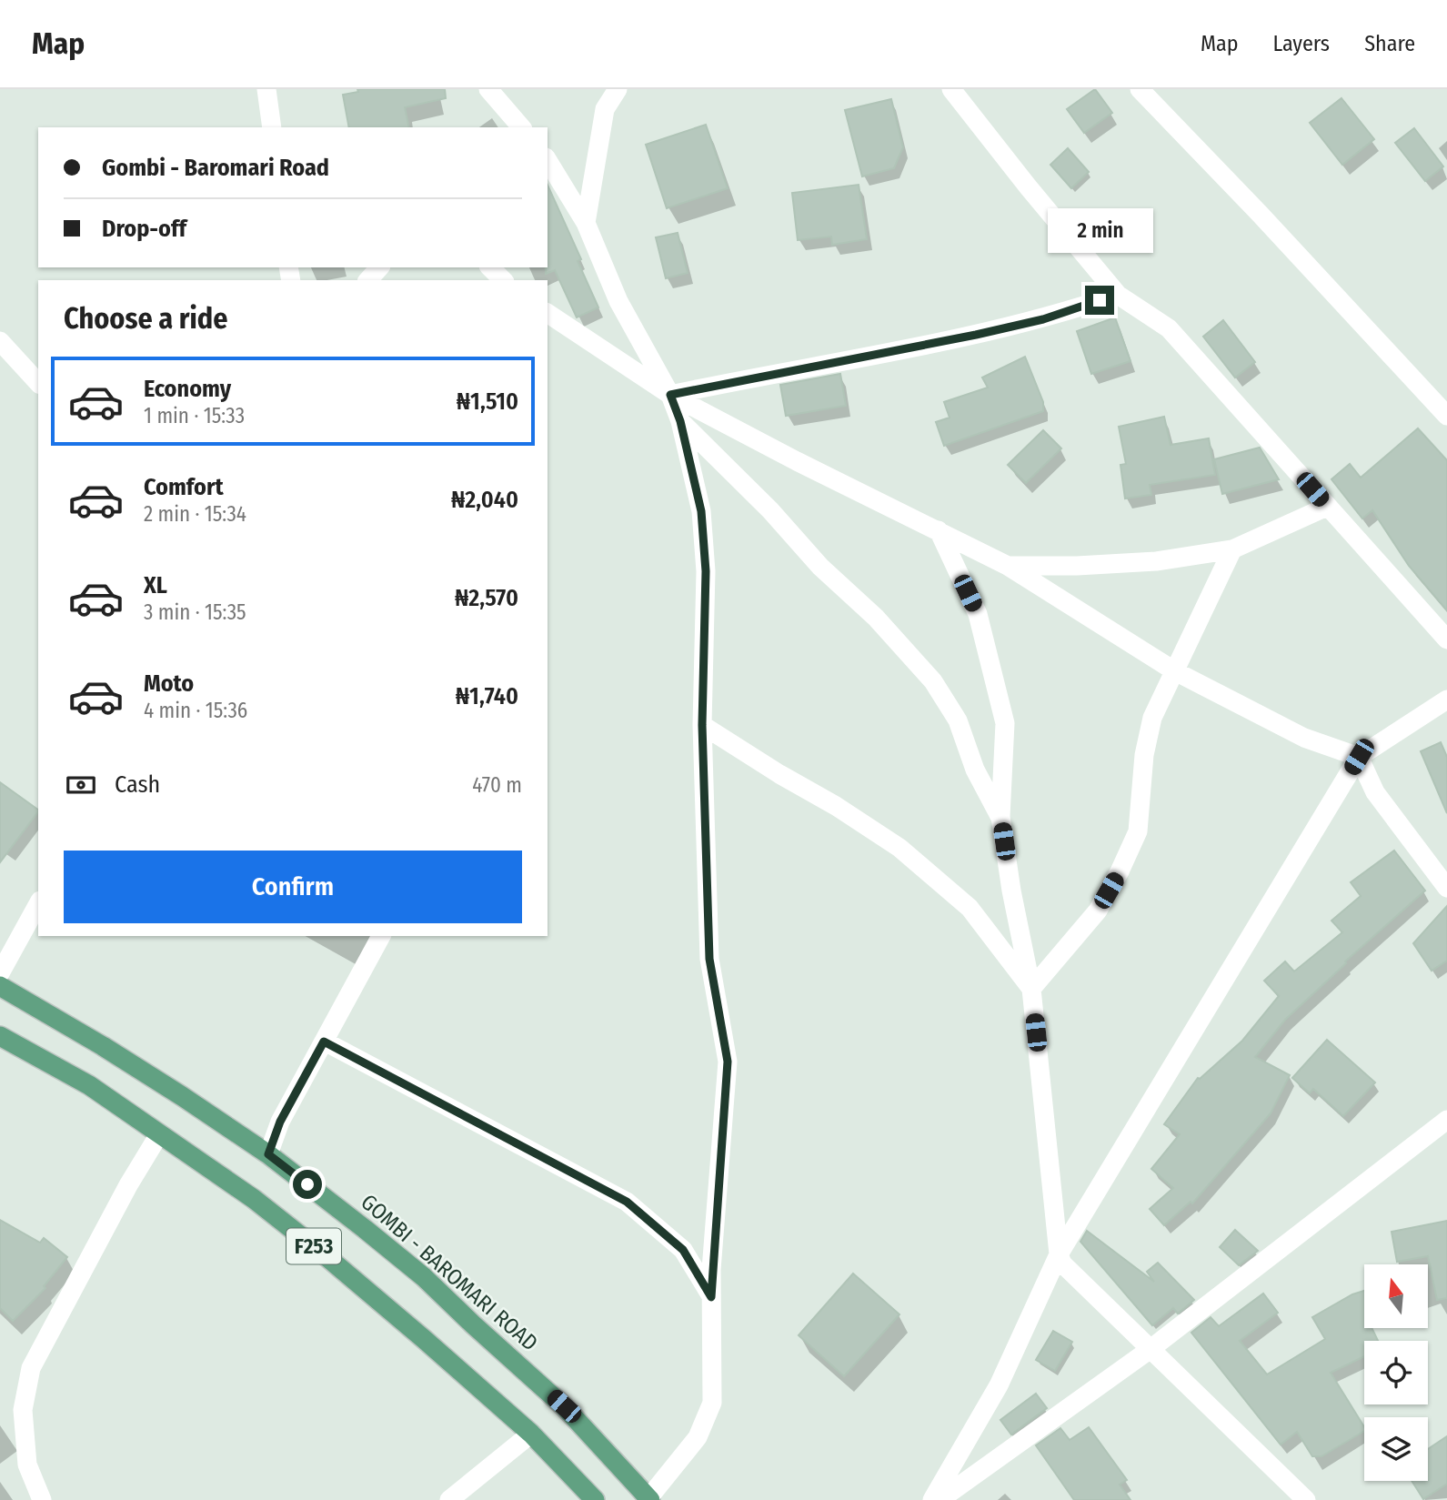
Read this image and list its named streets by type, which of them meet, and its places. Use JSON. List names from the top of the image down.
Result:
{
  "streets": {
    "main road": ["F253", "GOMBI - BAROMARI ROAD"]
  },
  "north": "top",
  "page": {
    "header": "Map",
    "nav": ["Map", "Layers", "Share"],
    "banner": ["Gombi - Baromari Road", "Drop-off"],
    "bubble": "2 min",
    "heading": "Choose a ride",
    "list": [
      {
        "name": "Economy",
        "note": "1 min · 15:33",
        "value": "₦1,510"
      },
      {
        "name": "Comfort",
        "note": "2 min · 15:34",
        "value": "₦2,040"
      },
      {
        "name": "XL",
        "note": "3 min · 15:35",
        "value": "₦2,570"
      },
      {
        "name": "Moto",
        "note": "4 min · 15:36",
        "value": "₦1,740"
      }
    ],
    "pay": ["Cash", "470 m"],
    "buttons": "Confirm"
  }
}
